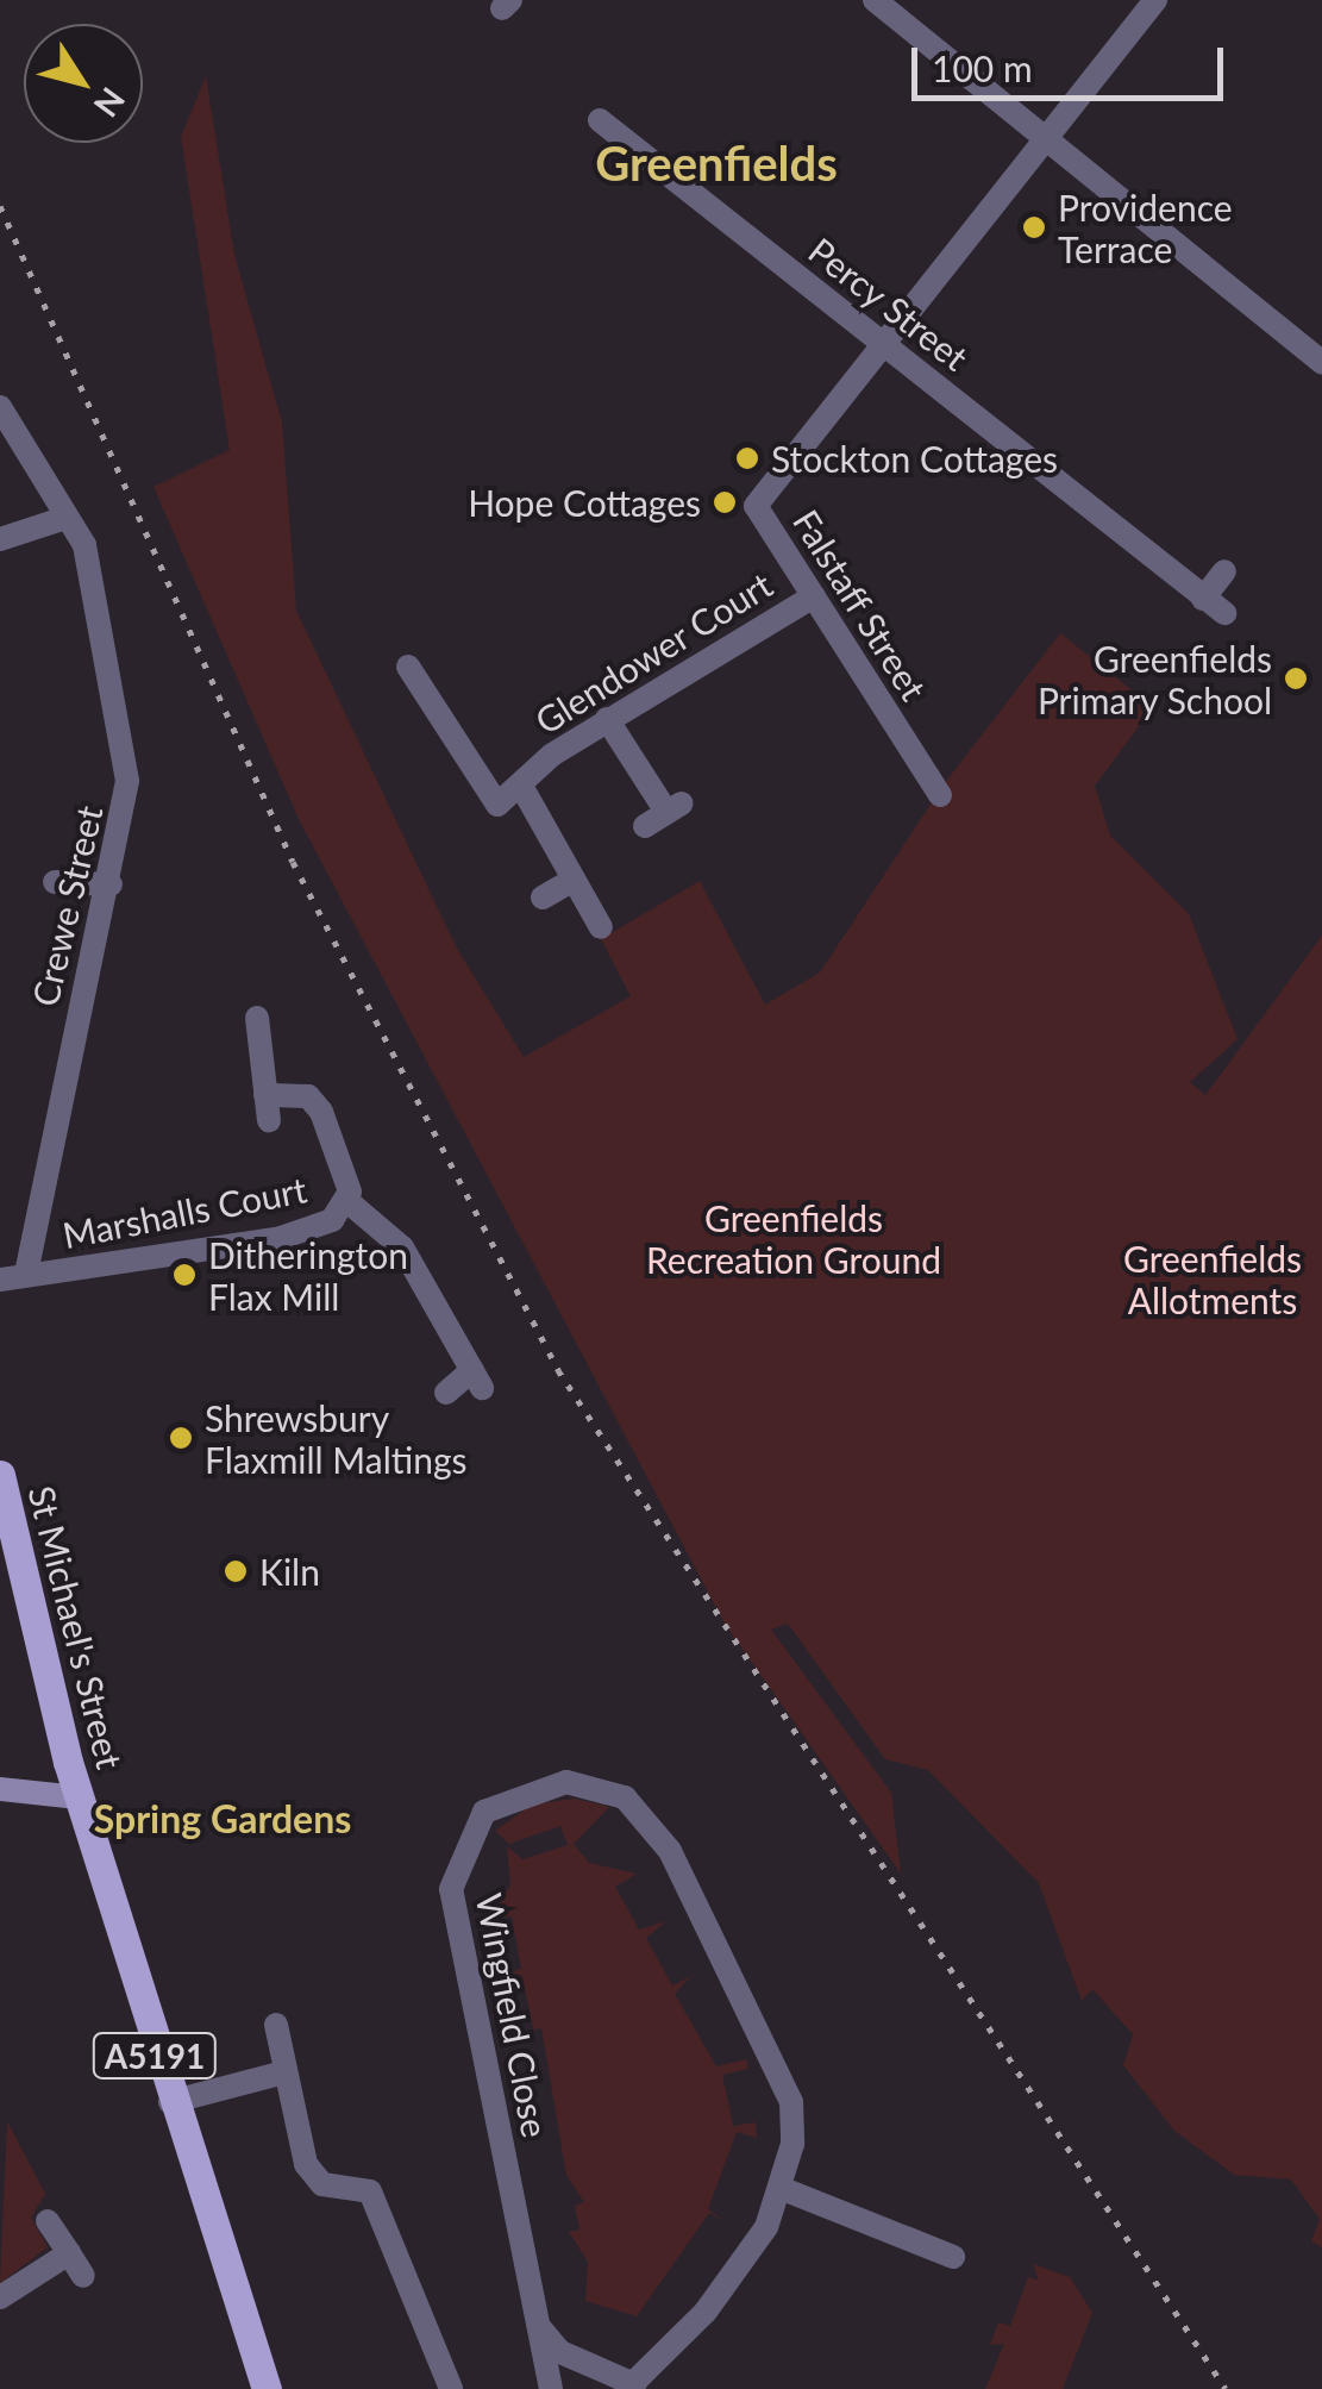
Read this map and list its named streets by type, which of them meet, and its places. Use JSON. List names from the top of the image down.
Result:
{
  "streets": {
    "main road": ["St Michael's Street", "A5191"],
    "street": [
      "Percy Street",
      "Falstaff Street",
      "Glendower Court",
      "Crewe Street",
      "Marshalls Court",
      "Wingfield Close"
    ]
  },
  "crossings": [
    ["Percy Street", "Falstaff Street"],
    ["Falstaff Street", "Glendower Court"],
    ["Crewe Street", "Marshalls Court"],
    ["St Michael's Street", "A5191"]
  ],
  "districts": ["Greenfields", "Spring Gardens"],
  "parks": ["Greenfields Recreation Ground", "Greenfields Allotments"],
  "places": [
    "Providence Terrace",
    "Stockton Cottages",
    "Hope Cottages",
    "Greenfields Primary School",
    "Ditherington Flax Mill",
    "Shrewsbury Flaxmill Maltings",
    "Kiln"
  ],
  "scale_bar": "100 m",
  "north": "bottom right"
}
